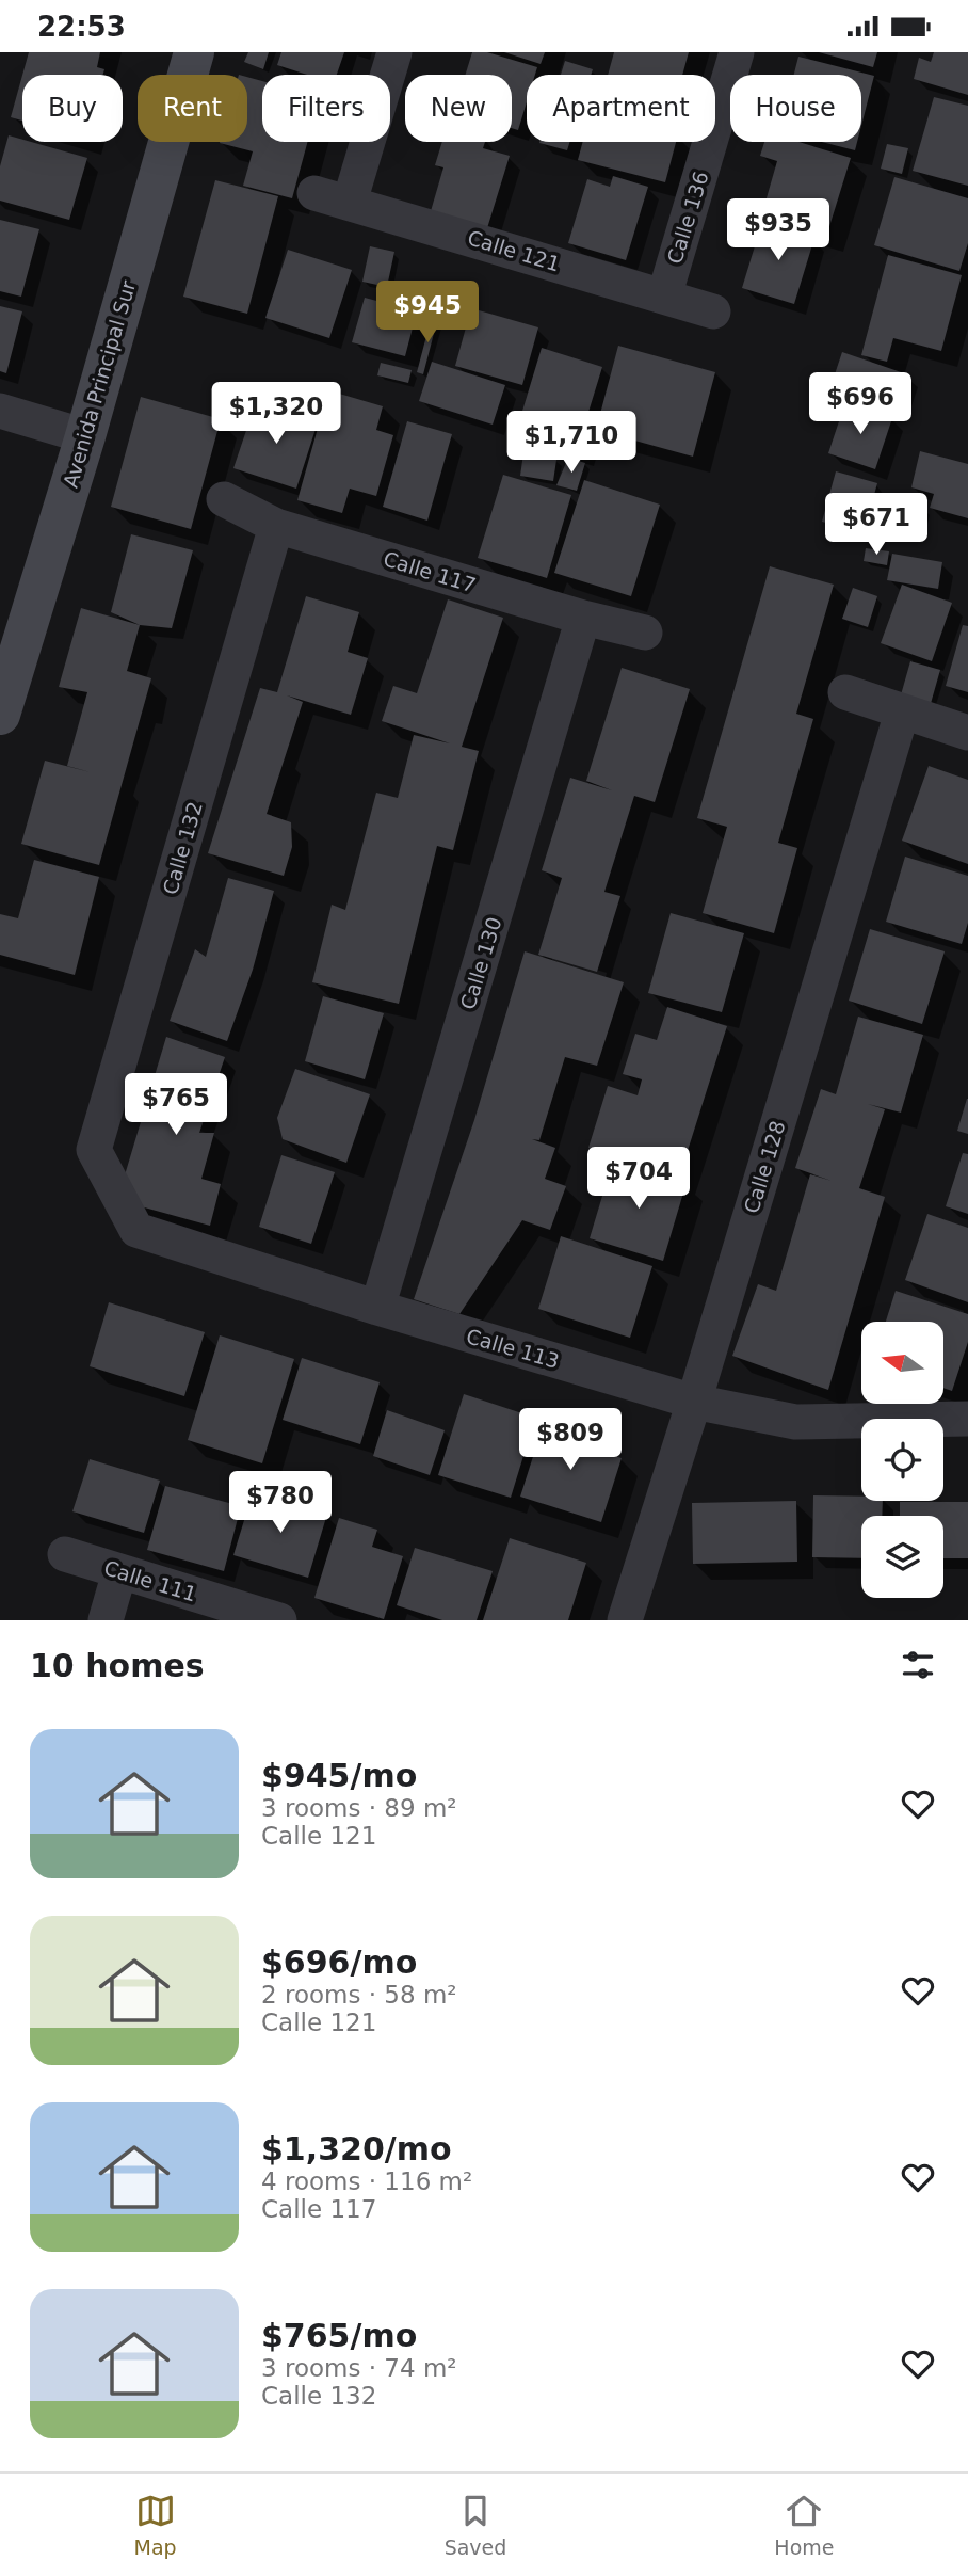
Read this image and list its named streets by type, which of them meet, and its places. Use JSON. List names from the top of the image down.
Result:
{
  "streets": {
    "street": [
      "Calle 136",
      "Calle 121",
      "Avenida Principal Sur",
      "Calle 117",
      "Calle 132",
      "Calle 130",
      "Calle 128",
      "Calle 113",
      "Calle 111"
    ]
  },
  "crossings": [
    ["Calle 136", "Calle 121"],
    ["Calle 117", "Calle 132"],
    ["Calle 117", "Calle 130"],
    ["Calle 132", "Calle 113"],
    ["Calle 130", "Calle 113"],
    ["Calle 128", "Calle 113"]
  ],
  "north": "left",
  "page": {
    "status": "22:53",
    "chip": [
      "Buy",
      "Rent",
      "Filters",
      "New",
      "Apartment",
      "House"
    ],
    "price": [
      "$935",
      "$945",
      "$696",
      "$1,320",
      "$1,710",
      "$671",
      "$765",
      "$704",
      "$809",
      "$780"
    ],
    "heading": "10 homes",
    "list": [
      {
        "name": "$945/mo",
        "note": "3 rooms · 89 m² · Calle 121"
      },
      {
        "name": "$696/mo",
        "note": "2 rooms · 58 m² · Calle 121"
      },
      {
        "name": "$1,320/mo",
        "note": "4 rooms · 116 m² · Calle 117"
      },
      {
        "name": "$765/mo",
        "note": "3 rooms · 74 m² · Calle 132"
      }
    ],
    "tabs": ["Map", "Saved", "Home"]
  }
}
